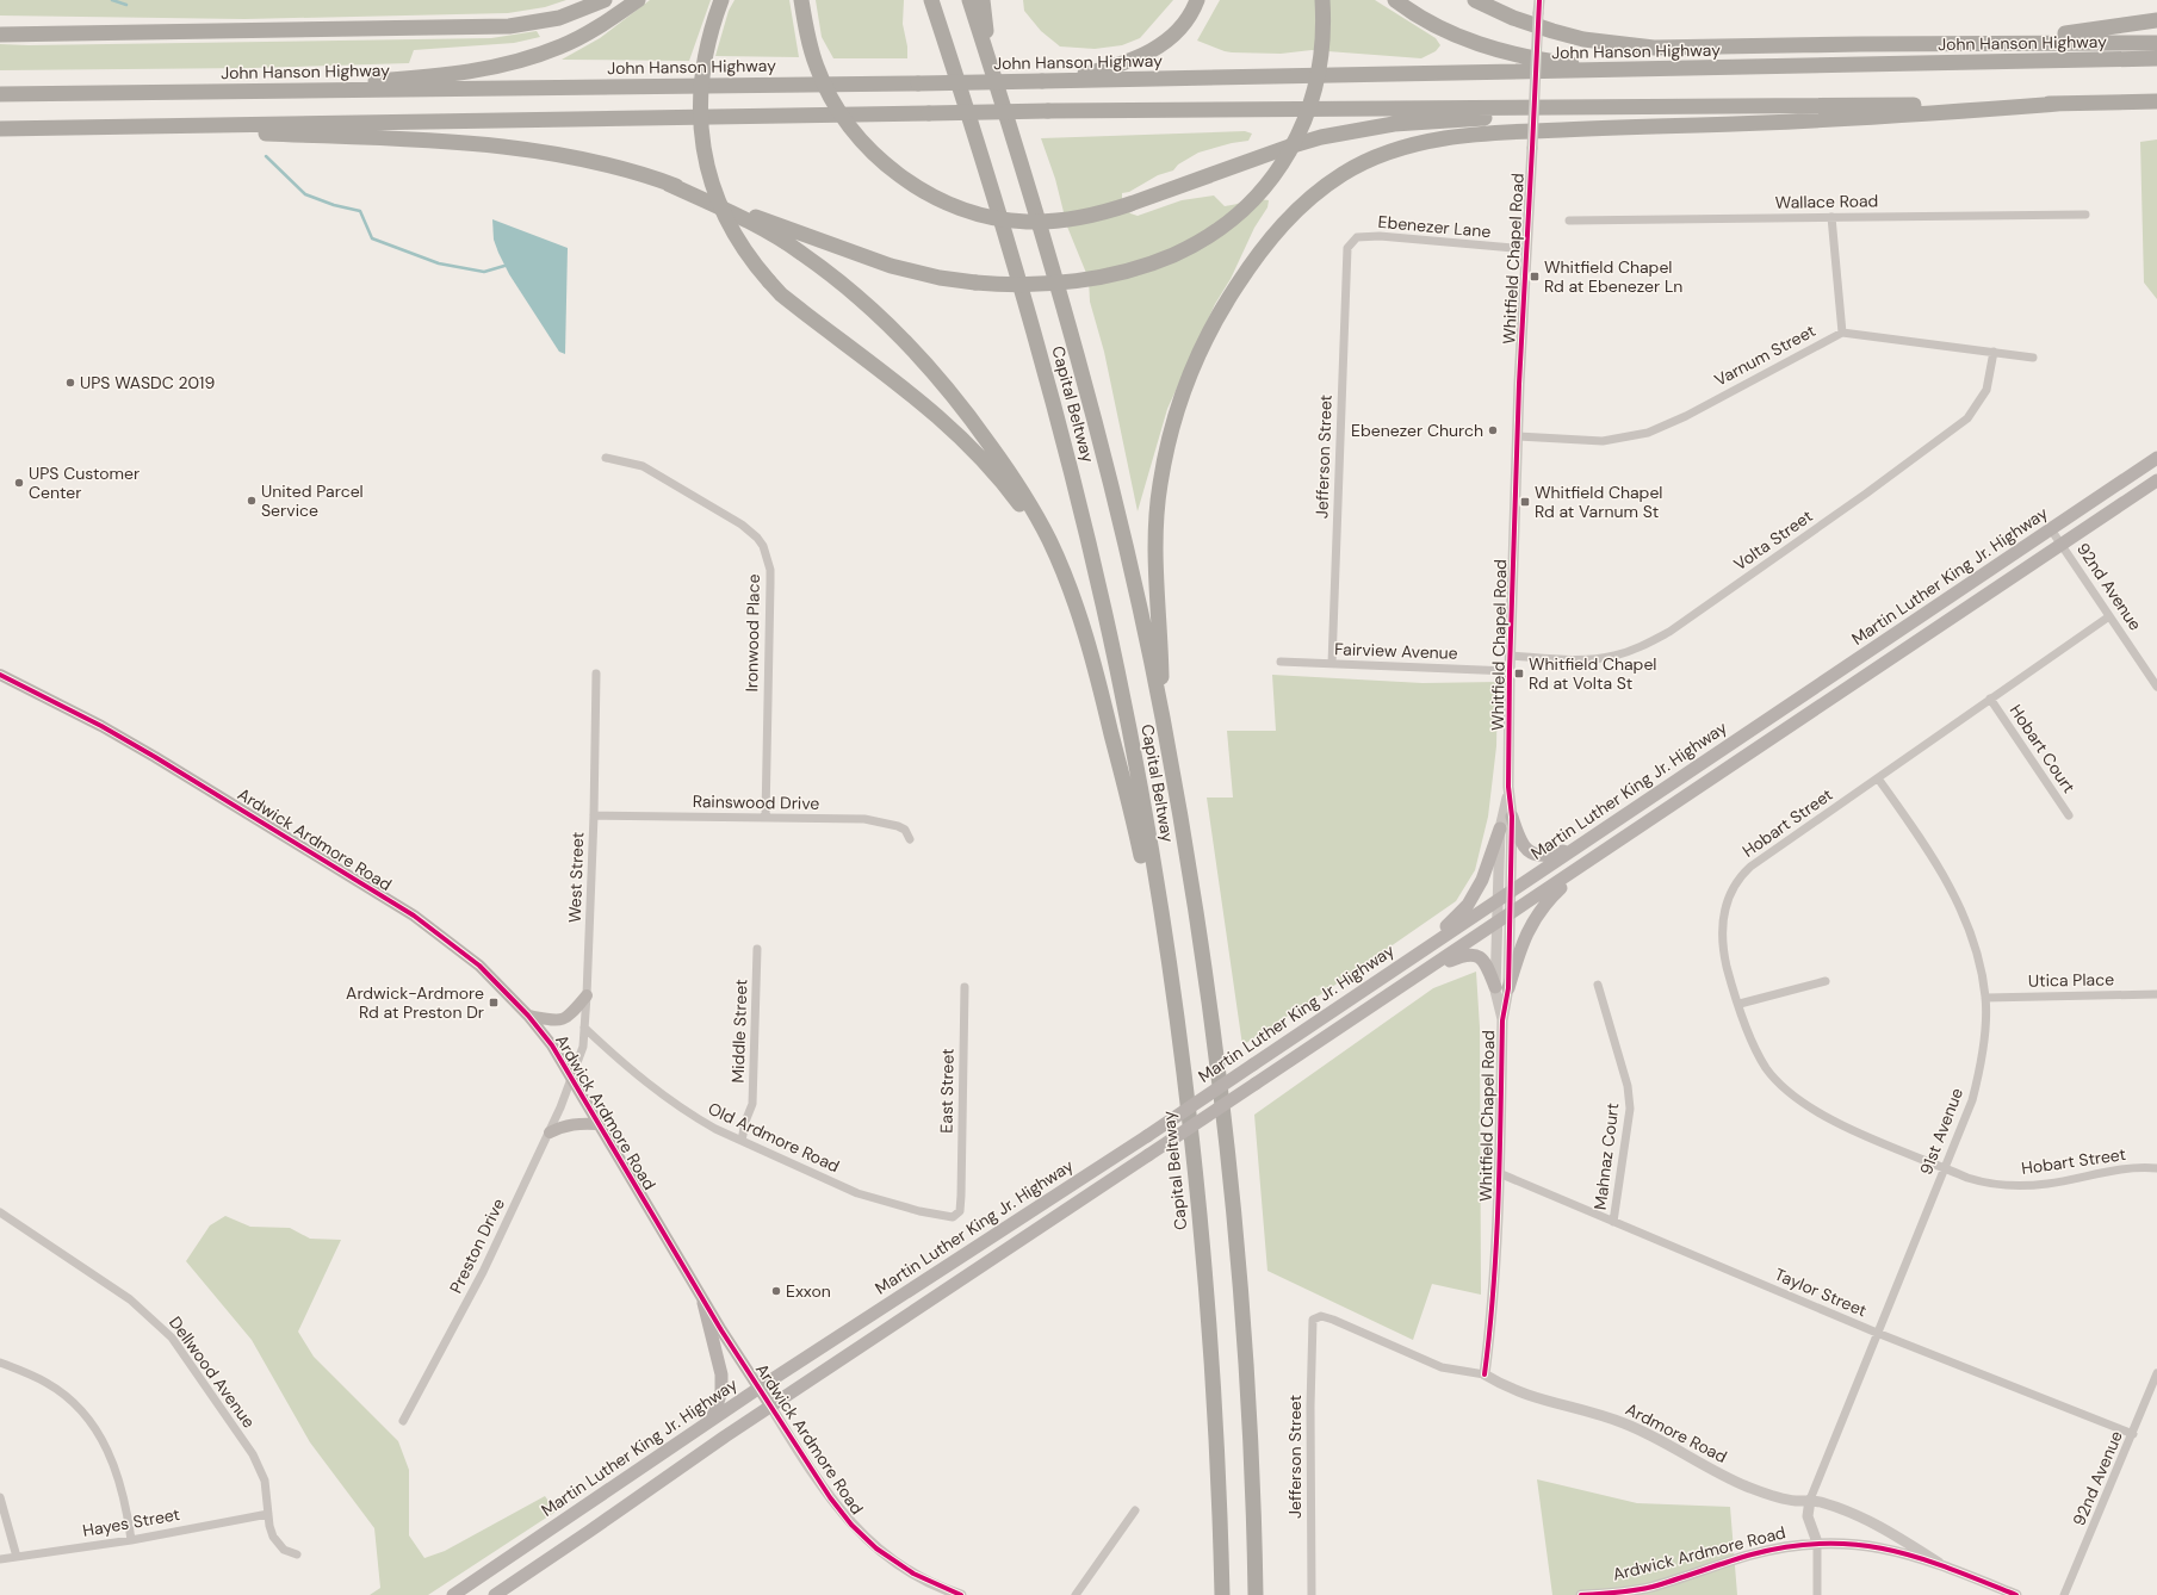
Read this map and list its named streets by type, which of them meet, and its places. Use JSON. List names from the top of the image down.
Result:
{
  "streets": {
    "highway": ["John Hanson Highway", "Capital Beltway"],
    "main road": ["Martin Luther King Jr. Highway", "Ardwick Ardmore Road"],
    "street": [
      "Wallace Road",
      "Ebenezer Lane",
      "Whitfield Chapel Road",
      "Varnum Street",
      "Jefferson Street",
      "Volta Street",
      "92nd Avenue",
      "Ironwood Place",
      "Fairview Avenue",
      "Hobart Court",
      "Rainswood Drive",
      "Hobart Street",
      "West Street",
      "Utica Place",
      "Middle Street",
      "East Street",
      "91st Avenue",
      "Old Ardmore Road",
      "Mahnaz Court",
      "Preston Drive",
      "Taylor Street",
      "Dellwood Avenue",
      "Ardmore Road",
      "Hayes Street"
    ]
  },
  "crossings": [
    ["Ebenezer Lane", "Whitfield Chapel Road"],
    ["Ebenezer Lane", "Jefferson Street"],
    ["Whitfield Chapel Road", "Varnum Street"],
    ["Whitfield Chapel Road", "Volta Street"],
    ["Whitfield Chapel Road", "Martin Luther King Jr. Highway"],
    ["Whitfield Chapel Road", "Fairview Avenue"],
    ["Whitfield Chapel Road", "Taylor Street"],
    ["Whitfield Chapel Road", "Ardmore Road"],
    ["Varnum Street", "Volta Street"],
    ["Jefferson Street", "Fairview Avenue"],
    ["Jefferson Street", "Ardmore Road"],
    ["Martin Luther King Jr. Highway", "92nd Avenue"],
    ["Martin Luther King Jr. Highway", "Ardwick Ardmore Road"],
    ["92nd Avenue", "Hobart Street"],
    ["92nd Avenue", "Taylor Street"],
    ["Ironwood Place", "Rainswood Drive"],
    ["Hobart Court", "Hobart Street"],
    ["Rainswood Drive", "West Street"],
    ["Hobart Street", "91st Avenue"],
    ["Ardwick Ardmore Road", "West Street"],
    ["Ardwick Ardmore Road", "Preston Drive"],
    ["Ardwick Ardmore Road", "Ardmore Road"],
    ["West Street", "Old Ardmore Road"],
    ["West Street", "Preston Drive"],
    ["Utica Place", "91st Avenue"],
    ["Middle Street", "Old Ardmore Road"],
    ["East Street", "Old Ardmore Road"],
    ["91st Avenue", "Taylor Street"],
    ["91st Avenue", "Ardmore Road"],
    ["Mahnaz Court", "Taylor Street"],
    ["Dellwood Avenue", "Hayes Street"]
  ],
  "places": {
    "transit": [
      "Whitfield Chapel Rd at Ebenezer Ln",
      "Whitfield Chapel Rd at Varnum St",
      "Whitfield Chapel Rd at Volta St",
      "Ardwick-Ardmore Rd at Preston Dr"
    ],
    "other": [
      "UPS WASDC 2019",
      "Ebenezer Church",
      "UPS Customer Center",
      "United Parcel Service",
      "Exxon"
    ]
  }
}
